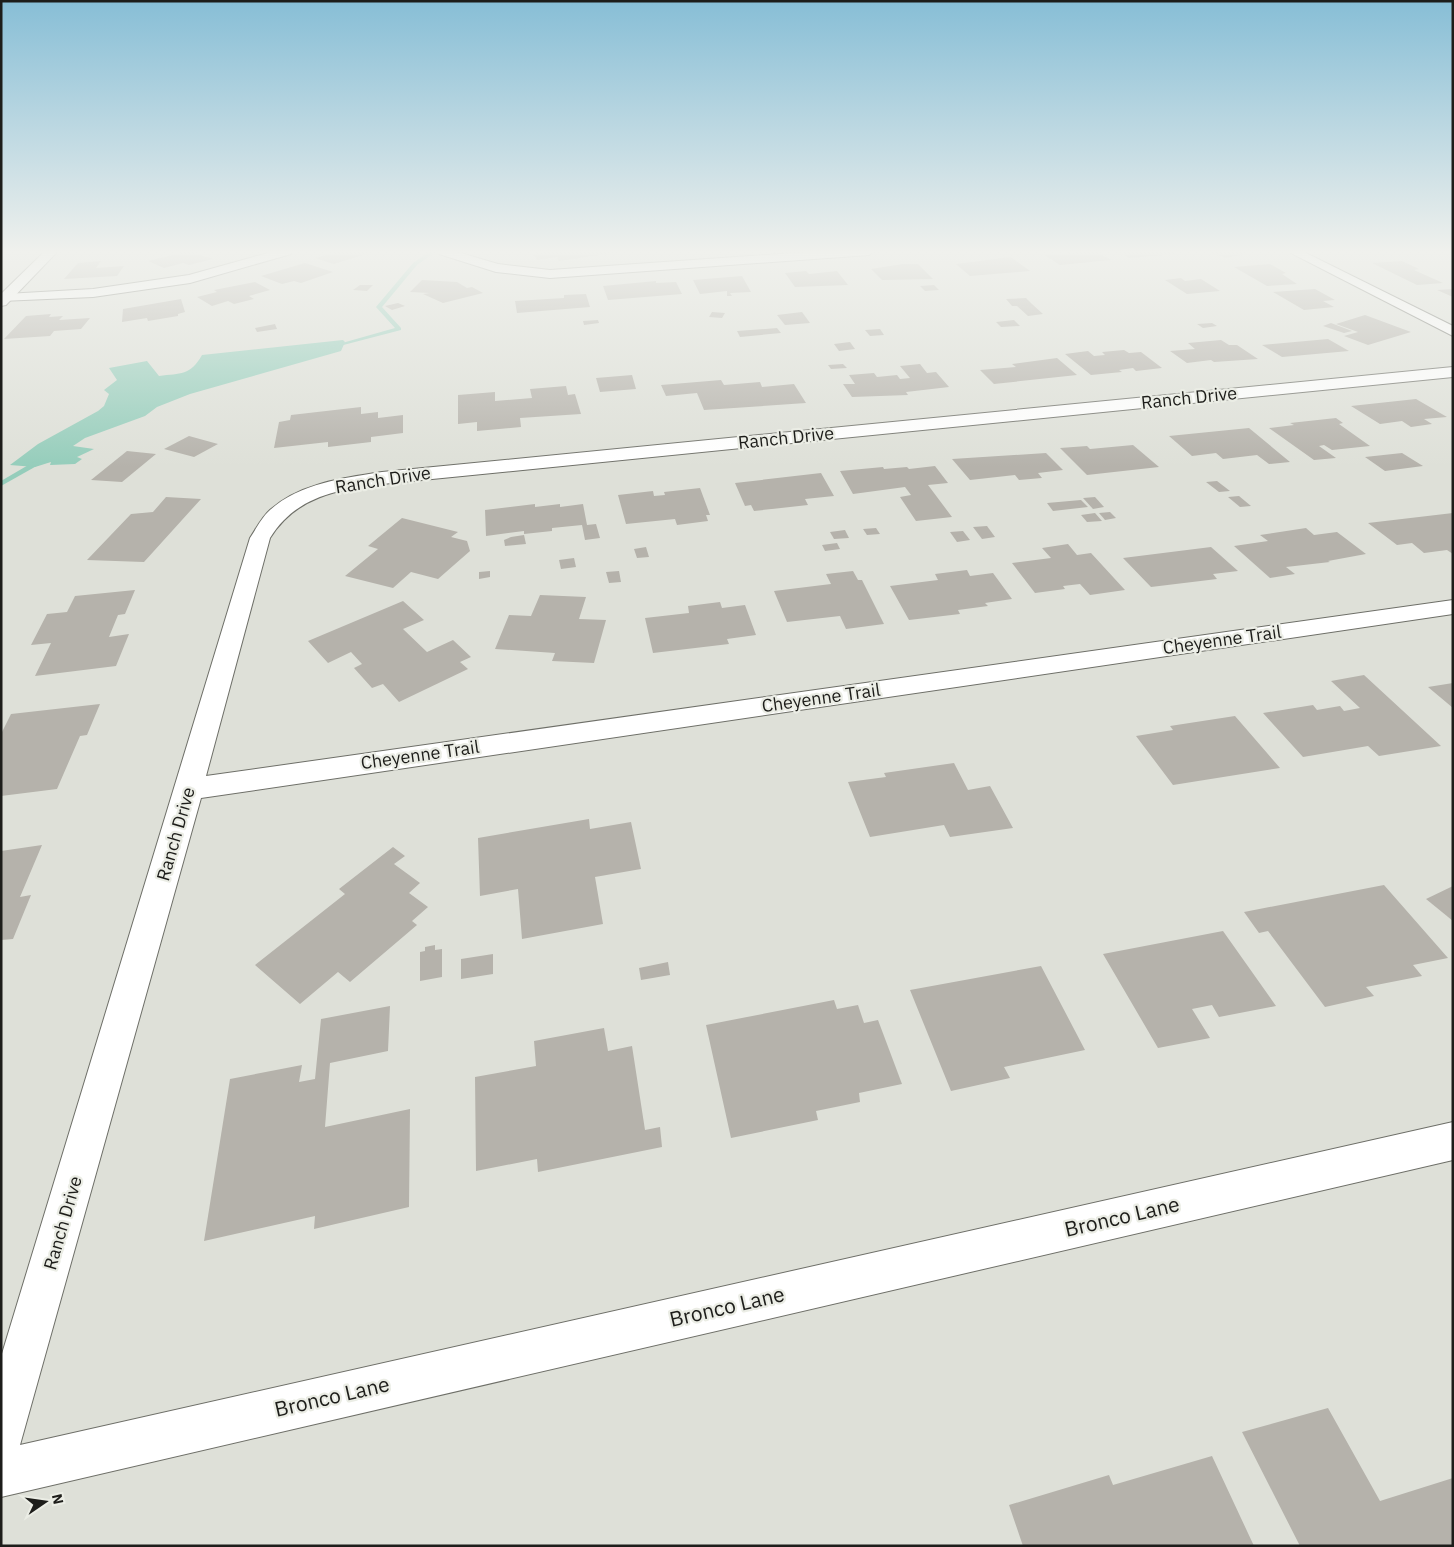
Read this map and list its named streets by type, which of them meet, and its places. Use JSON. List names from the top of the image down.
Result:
{
  "streets": {
    "street": ["Ranch Drive", "Cheyenne Trail", "Bronco Lane"]
  },
  "crossings": [
    ["Ranch Drive", "Cheyenne Trail"]
  ],
  "north": "right"
}
